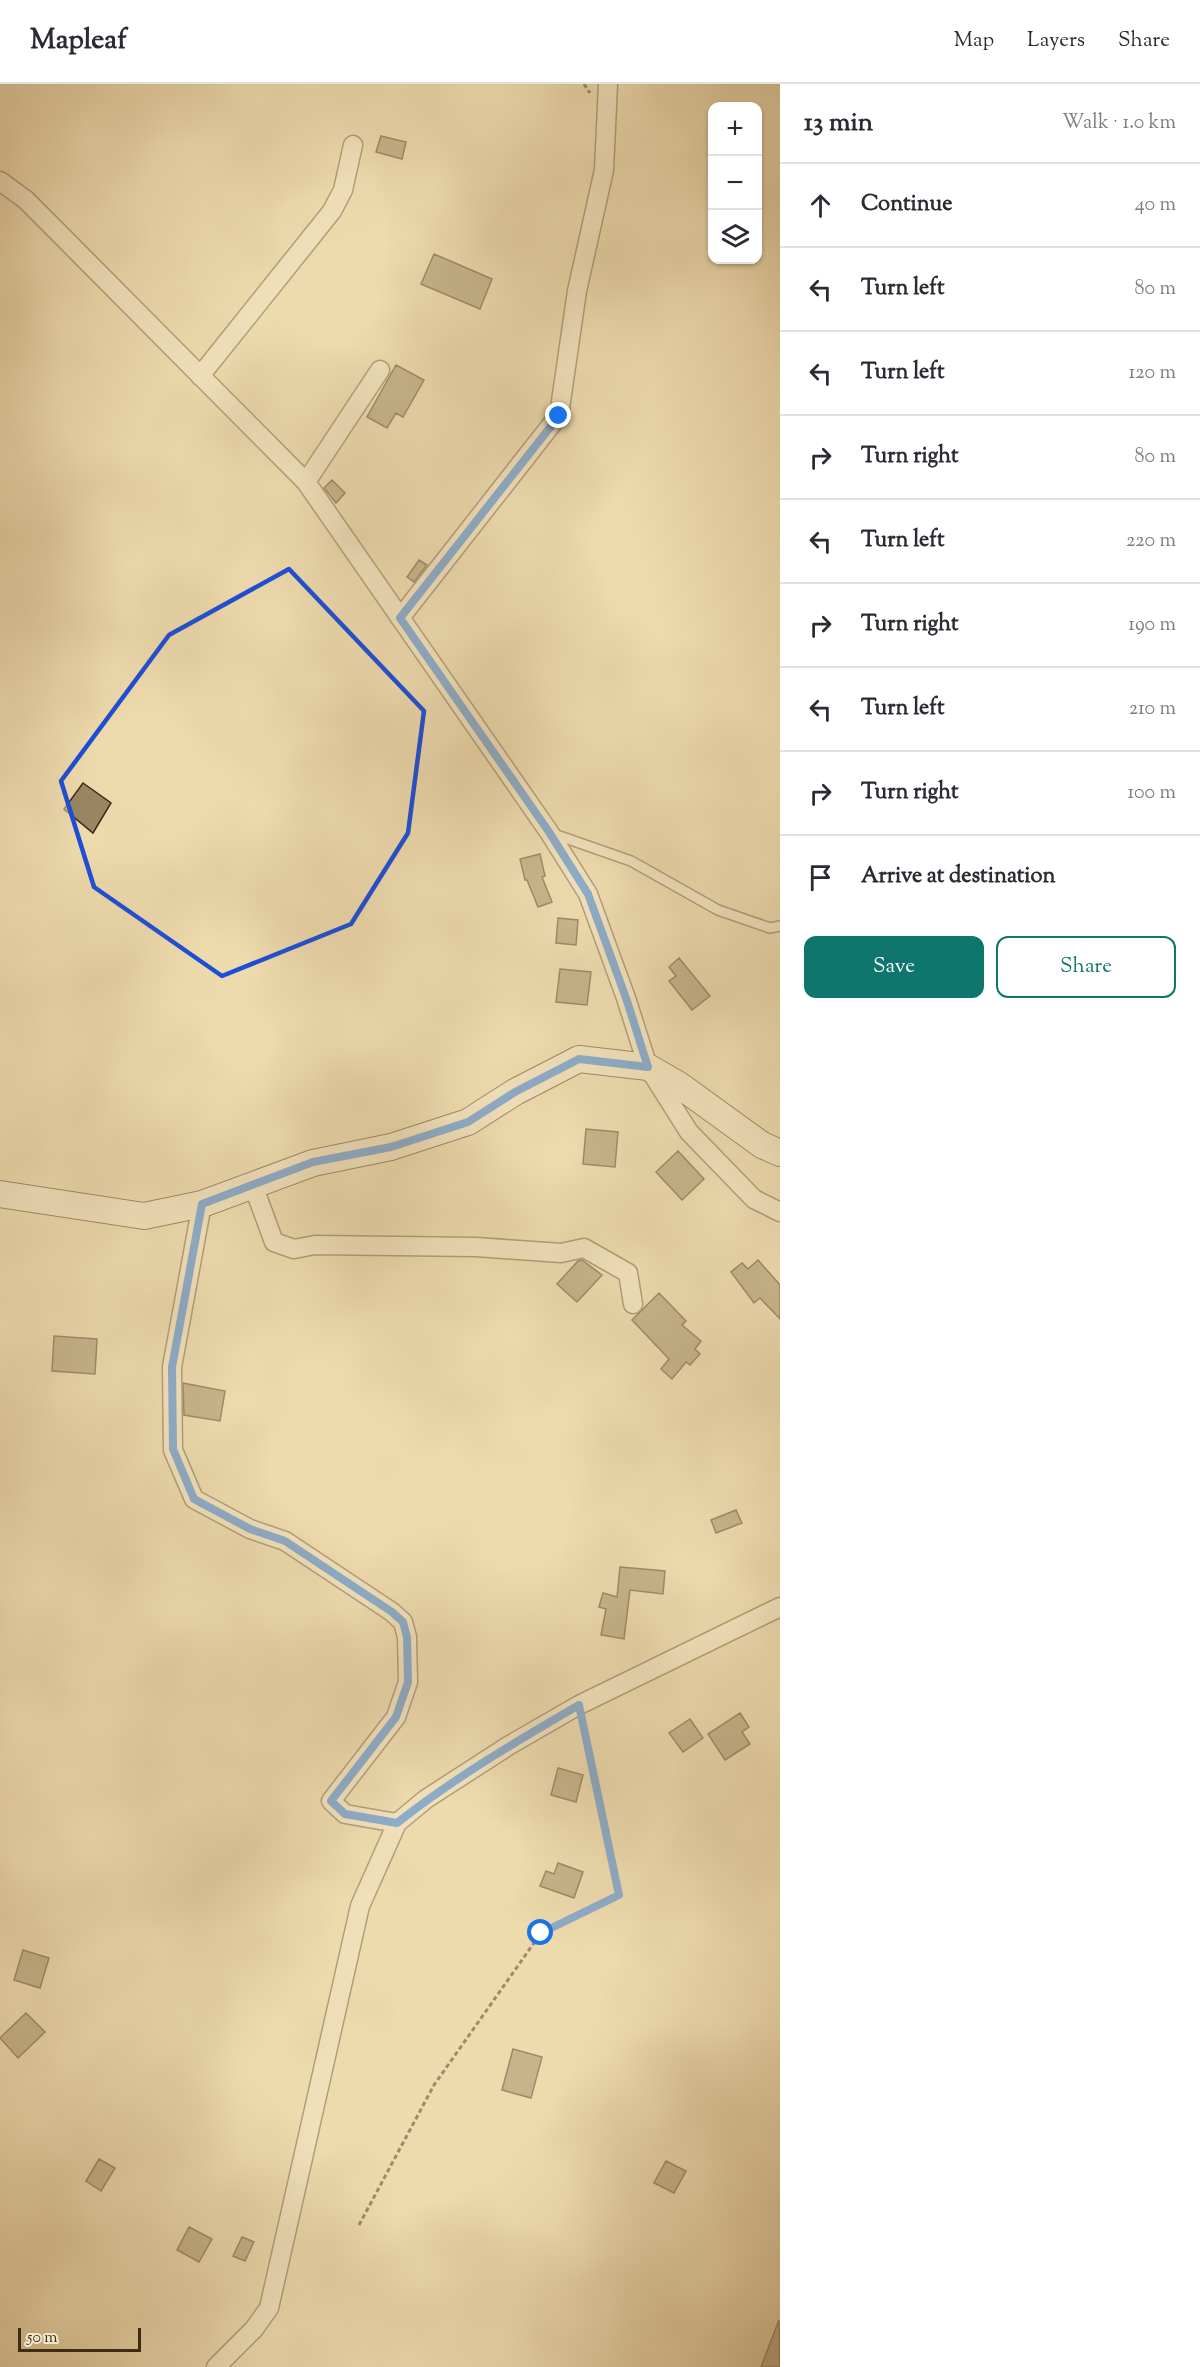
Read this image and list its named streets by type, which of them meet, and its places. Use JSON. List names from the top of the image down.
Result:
{
  "scale_bar": "50 m",
  "page": {
    "header": "Mapleaf",
    "nav": ["Map", "Layers", "Share"],
    "heading": ["13 min", "Walk · 1.0 km"],
    "map_buttons": ["+", "−"],
    "list": [
      ["Continue", "40 m"],
      ["Turn left", "80 m"],
      ["Turn left", "120 m"],
      ["Turn right", "80 m"],
      ["Turn left", "220 m"],
      ["Turn right", "190 m"],
      ["Turn left", "210 m"],
      ["Turn right", "100 m"],
      "Arrive at destination"
    ],
    "buttons": ["Save", "Share"],
    "scale": "50 m"
  }
}
